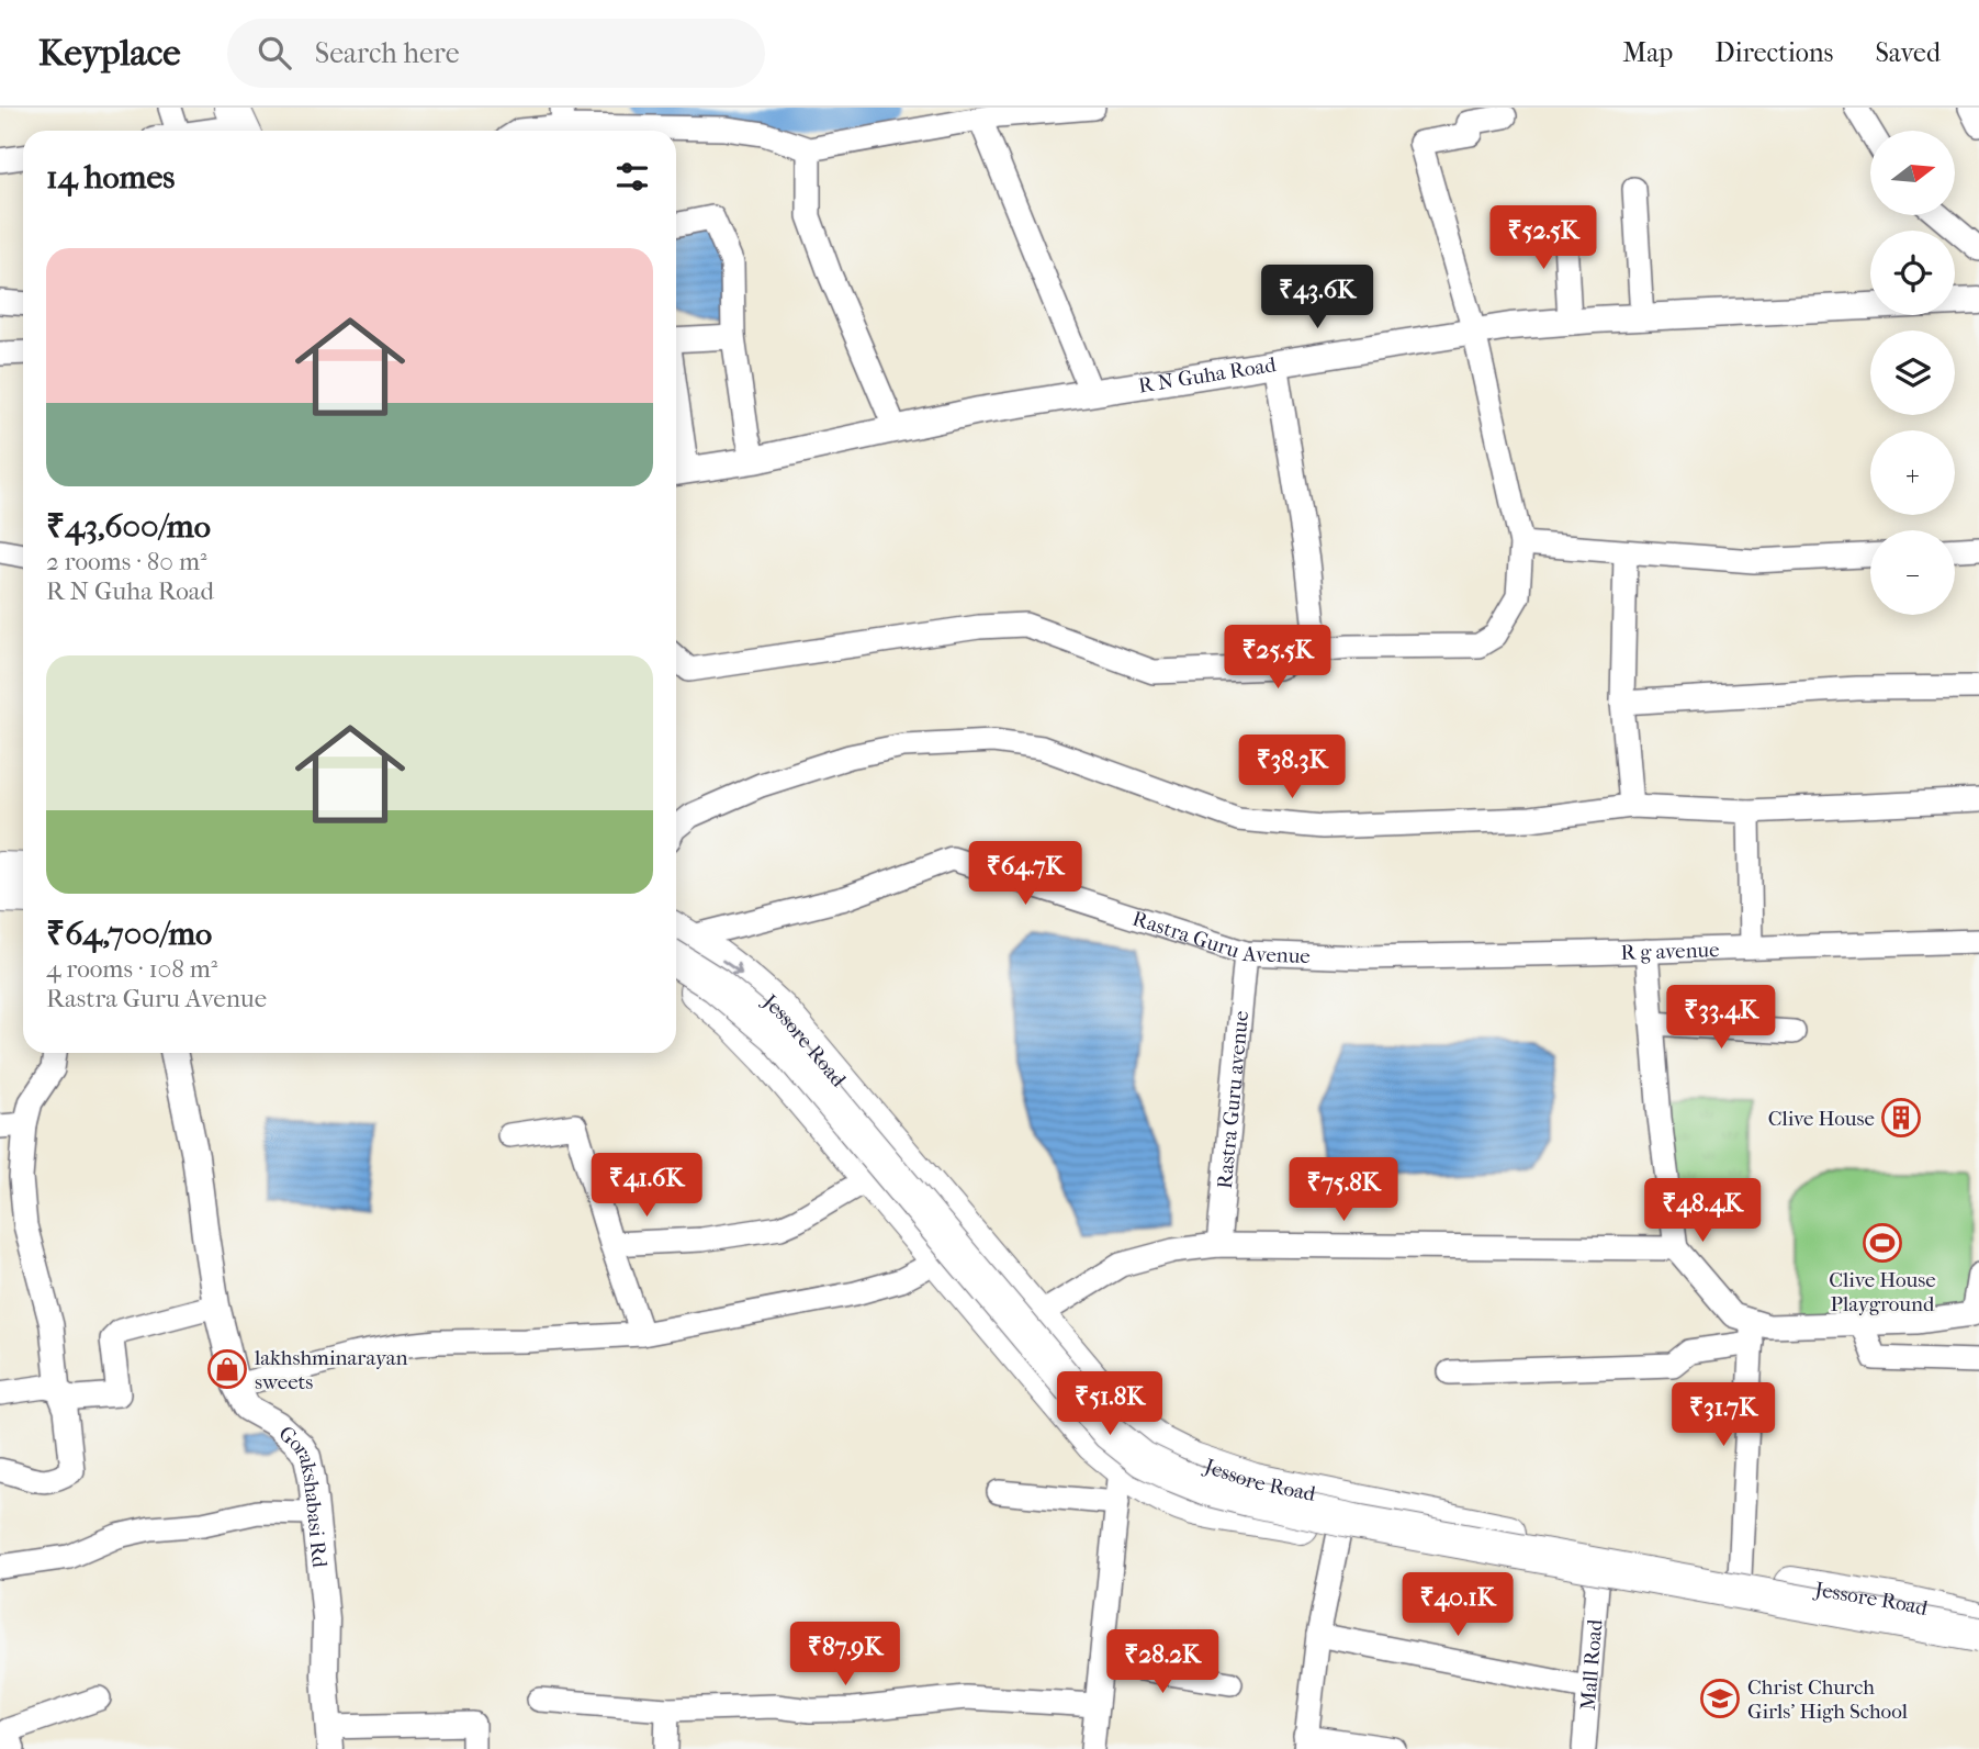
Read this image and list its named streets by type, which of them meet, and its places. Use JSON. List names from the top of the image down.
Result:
{
  "streets": {
    "main road": ["Jessore Road"],
    "street": [
      "R N Guha Road",
      "Rastra Guru Avenue",
      "R g avenue",
      "Rastra Guru avenue",
      "Gorakshabasi Rd",
      "Mall Road"
    ]
  },
  "crossings": [
    ["Rastra Guru Avenue", "R g avenue"],
    ["Rastra Guru Avenue", "Rastra Guru avenue"],
    ["Jessore Road", "Mall Road"]
  ],
  "places": {
    "building": ["Clive House"],
    "sports": ["Clive House Playground"],
    "shop": ["lakhshminarayan sweets"],
    "school or university": ["Christ Church Girls' High School"]
  },
  "north": "right",
  "page": {
    "header": "Keyplace",
    "search": "Search here",
    "nav": ["Map", "Directions", "Saved"],
    "map_buttons": ["+", "−"],
    "heading": "14 homes",
    "price": [
      "₹52.5K",
      "₹43.6K",
      "₹25.5K",
      "₹38.3K",
      "₹64.7K",
      "₹33.4K",
      "₹41.6K",
      "₹75.8K",
      "₹48.4K",
      "₹51.8K",
      "₹31.7K",
      "₹40.1K",
      "₹87.9K",
      "₹28.2K"
    ],
    "list": [
      {
        "name": "₹43,600/mo",
        "note": "2 rooms · 80 m² · R N Guha Road"
      },
      {
        "name": "₹64,700/mo",
        "note": "4 rooms · 108 m² · Rastra Guru Avenue"
      }
    ]
  }
}
